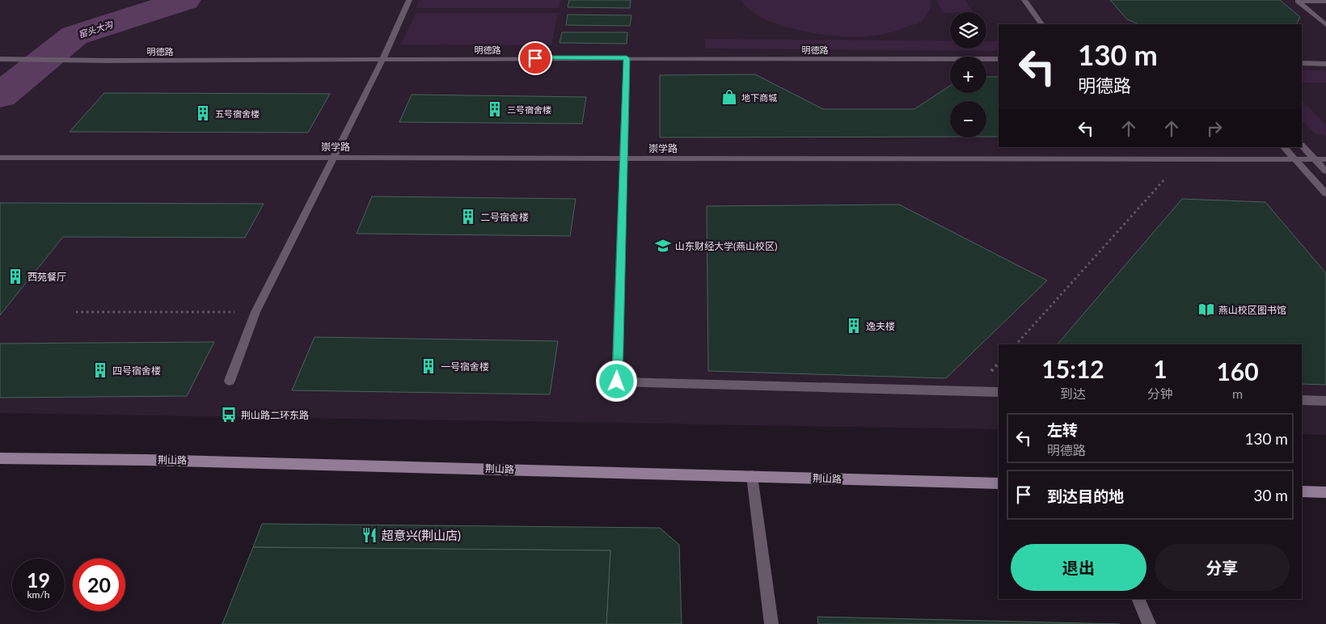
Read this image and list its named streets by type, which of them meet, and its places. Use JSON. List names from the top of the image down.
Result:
{
  "streets": {
    "main road": ["荆山路"],
    "lane": ["明德路", "崇学路"]
  },
  "water": ["窑头大沟"],
  "places": {
    "shop": ["地下商城"],
    "building": [
      "三号宿舍楼",
      "五号宿舍楼",
      "二号宿舍楼",
      "西苑餐厅",
      "逸夫楼",
      "一号宿舍楼",
      "四号宿舍楼"
    ],
    "school or university": ["山东财经大学(燕山校区)"],
    "library": ["燕山校区图书馆"],
    "bus stop": ["荆山路二环东路"],
    "restaurant": ["超意兴(荆山店)"]
  },
  "page": {
    "map_buttons": ["+", "−"],
    "turn": ["130 m", "明德路"],
    "eta": [
      "15:12",
      "到达",
      "1",
      "分钟",
      "160",
      "m"
    ],
    "list": [
      {
        "name": "左转",
        "note": "明德路",
        "value": "130 m"
      },
      {
        "name": "到达目的地",
        "value": "30 m"
      }
    ],
    "buttons": ["退出", "分享"],
    "speed": "19 km/h",
    "limit": "20"
  }
}
